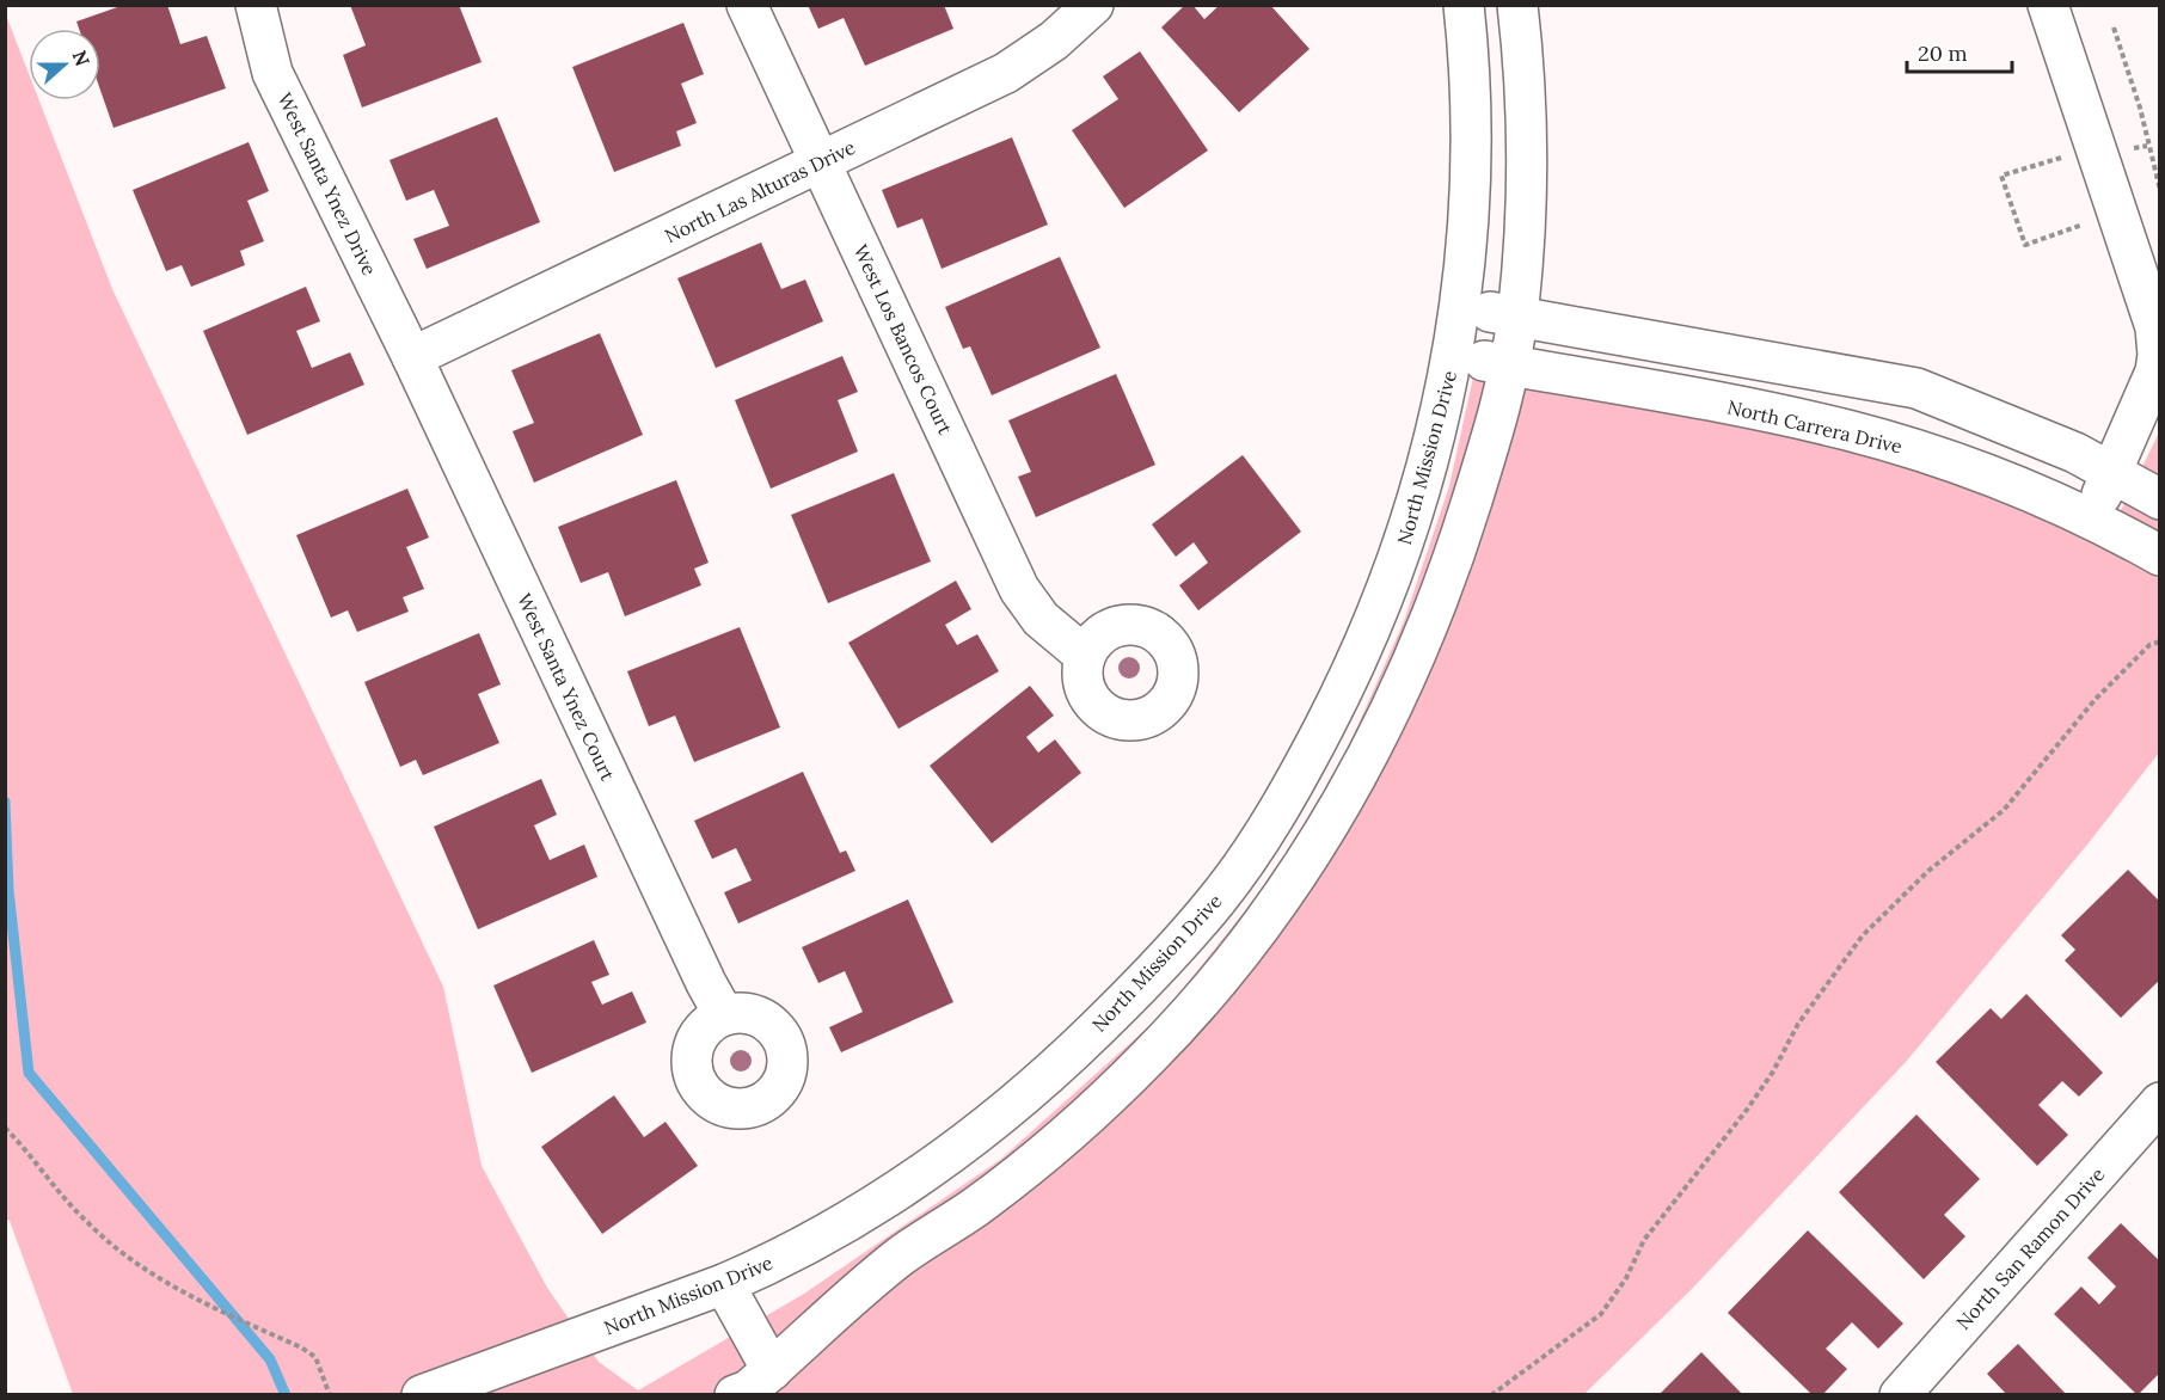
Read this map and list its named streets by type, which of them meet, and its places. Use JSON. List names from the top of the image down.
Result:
{
  "streets": {
    "street": [
      "West Santa Ynez Drive",
      "North Las Alturas Drive",
      "West Los Bancos Court",
      "North Carrera Drive",
      "North Mission Drive",
      "West Santa Ynez Court",
      "North San Ramon Drive"
    ]
  },
  "crossings": [
    ["West Santa Ynez Drive", "North Las Alturas Drive"],
    ["West Santa Ynez Drive", "West Santa Ynez Court"],
    ["North Las Alturas Drive", "West Los Bancos Court"],
    ["North Las Alturas Drive", "West Santa Ynez Court"],
    ["North Carrera Drive", "North Mission Drive"]
  ],
  "scale_bar": "20 m",
  "north": "right"
}
